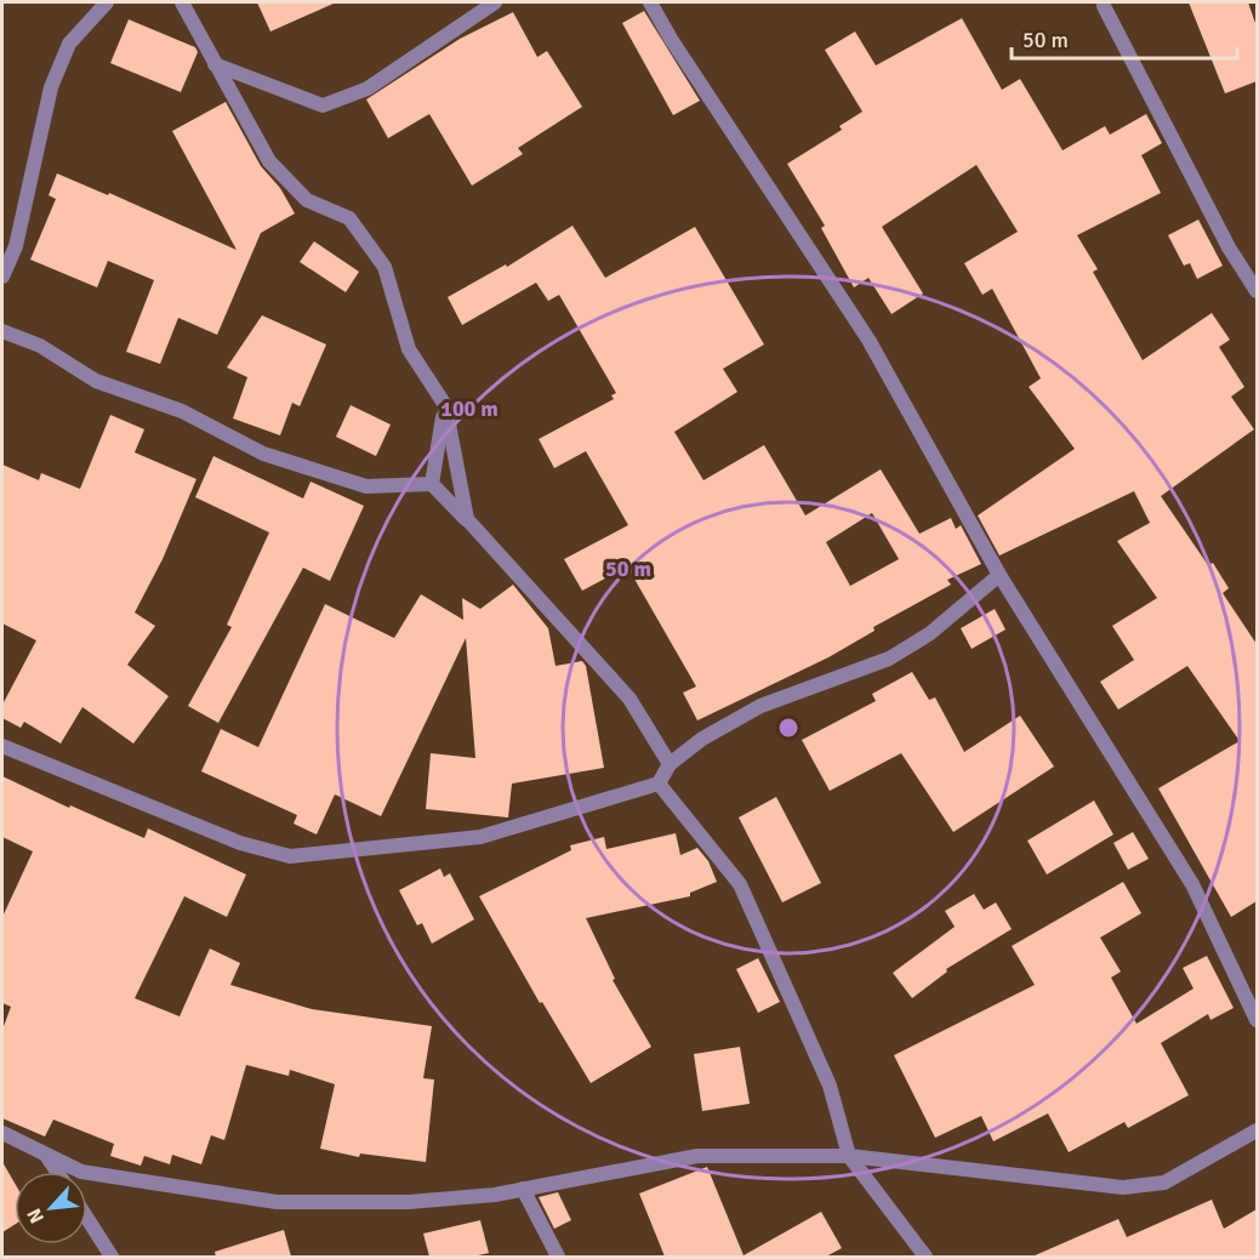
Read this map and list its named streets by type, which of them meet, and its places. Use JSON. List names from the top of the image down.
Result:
{
  "scale_bar": "50 m",
  "north": "bottom left",
  "rings": ["100 m", "50 m"]
}
